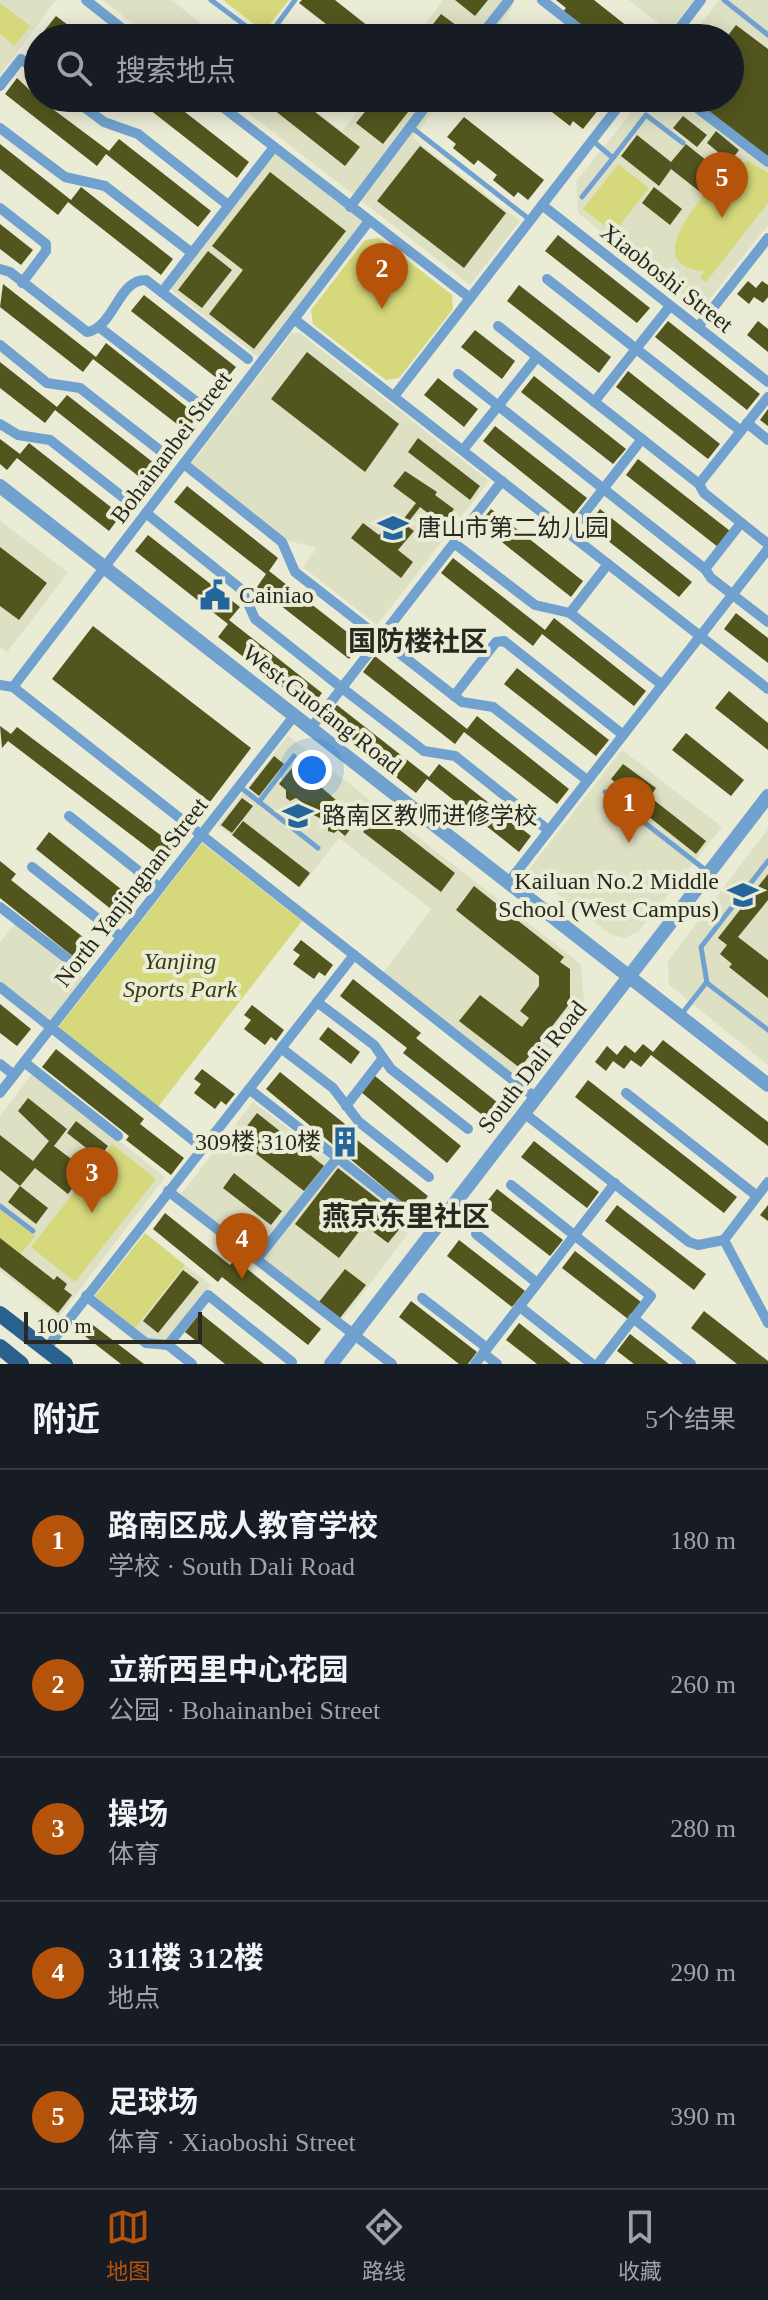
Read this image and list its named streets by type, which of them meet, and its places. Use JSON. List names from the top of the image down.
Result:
{
  "streets": {
    "street": [
      "Xiaoboshi Street",
      "Bohainanbei Street",
      "West Guofang Road",
      "North Yanjingnan Street",
      "South Dali Road"
    ]
  },
  "crossings": [
    ["Bohainanbei Street", "West Guofang Road"],
    ["West Guofang Road", "North Yanjingnan Street"],
    ["West Guofang Road", "South Dali Road"]
  ],
  "districts": ["国防楼社区", "燕京东里社区"],
  "parks": ["Yanjing Sports Park"],
  "places": {
    "school or university": ["唐山市第二幼儿园", "路南区教师进修学校", "Kailuan No.2 Middle School (West Campus)"],
    "public building": ["Cainiao"],
    "building": ["309楼 310楼"]
  },
  "scale_bar": "100 m",
  "page": {
    "search": "搜索地点",
    "pins": [
      "5",
      "2",
      "1",
      "3",
      "4"
    ],
    "scale": "100 m",
    "heading": ["附近", "5个结果"],
    "list": [
      {
        "mark": "1",
        "name": "路南区成人教育学校",
        "note": "学校 · South Dali Road",
        "value": "180 m"
      },
      {
        "mark": "2",
        "name": "立新西里中心花园",
        "note": "公园 · Bohainanbei Street",
        "value": "260 m"
      },
      {
        "mark": "3",
        "name": "操场",
        "note": "体育",
        "value": "280 m"
      },
      {
        "mark": "4",
        "name": "311楼 312楼",
        "note": "地点",
        "value": "290 m"
      },
      {
        "mark": "5",
        "name": "足球场",
        "note": "体育 · Xiaoboshi Street",
        "value": "390 m"
      }
    ],
    "nav": ["地图", "路线", "收藏"]
  }
}
